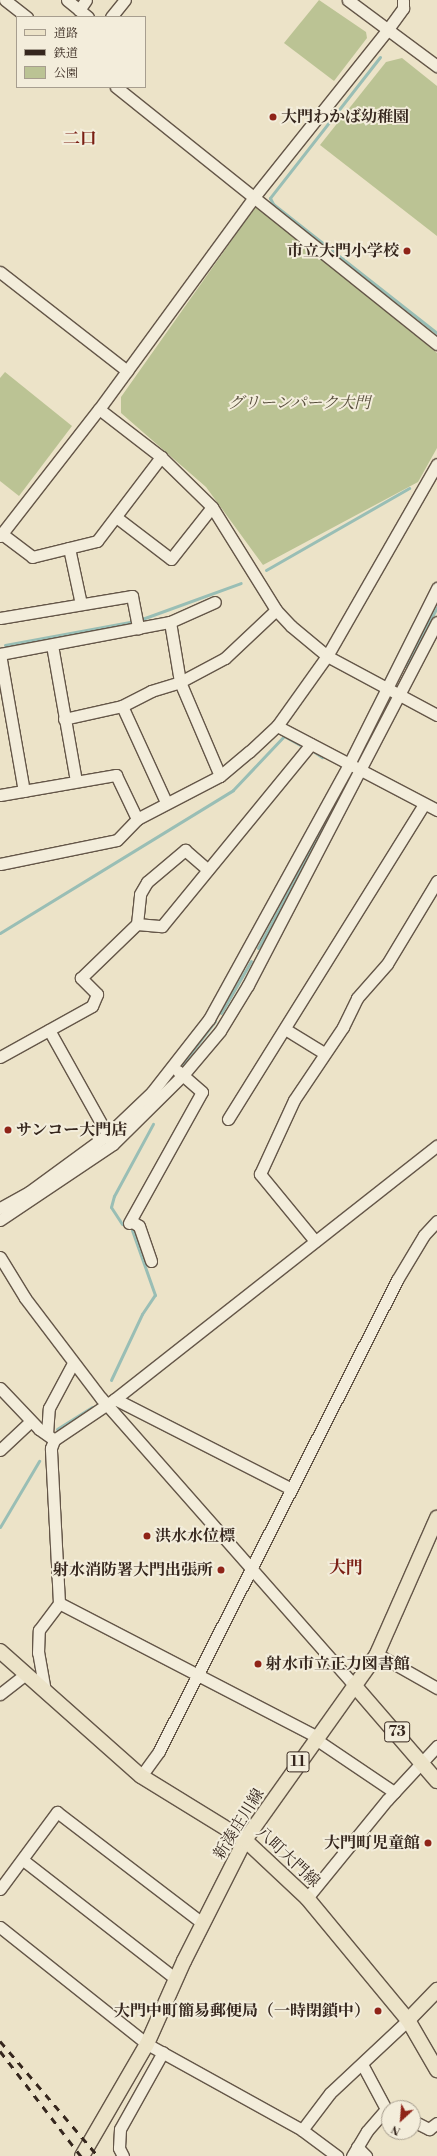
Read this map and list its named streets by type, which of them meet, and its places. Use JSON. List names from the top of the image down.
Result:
{
  "streets": {
    "main road": [
      "73",
      "11",
      "新湊庄川線",
      "八町大門線"
    ]
  },
  "crossings": [
    ["73", "新湊庄川線"],
    ["新湊庄川線", "八町大門線"]
  ],
  "districts": ["二口", "大門"],
  "parks": ["グリーンパーク大門"],
  "places": [
    "大門わかば幼稚園",
    "市立大門小学校",
    "サンコー大門店",
    "洪水水位標",
    "射水消防署大門出張所",
    "射水市立正力図書館",
    "大門町児童館",
    "大門中町簡易郵便局（一時閉鎖中）"
  ],
  "legend": ["道路", "鉄道", "公園"],
  "north": "bottom left"
}
